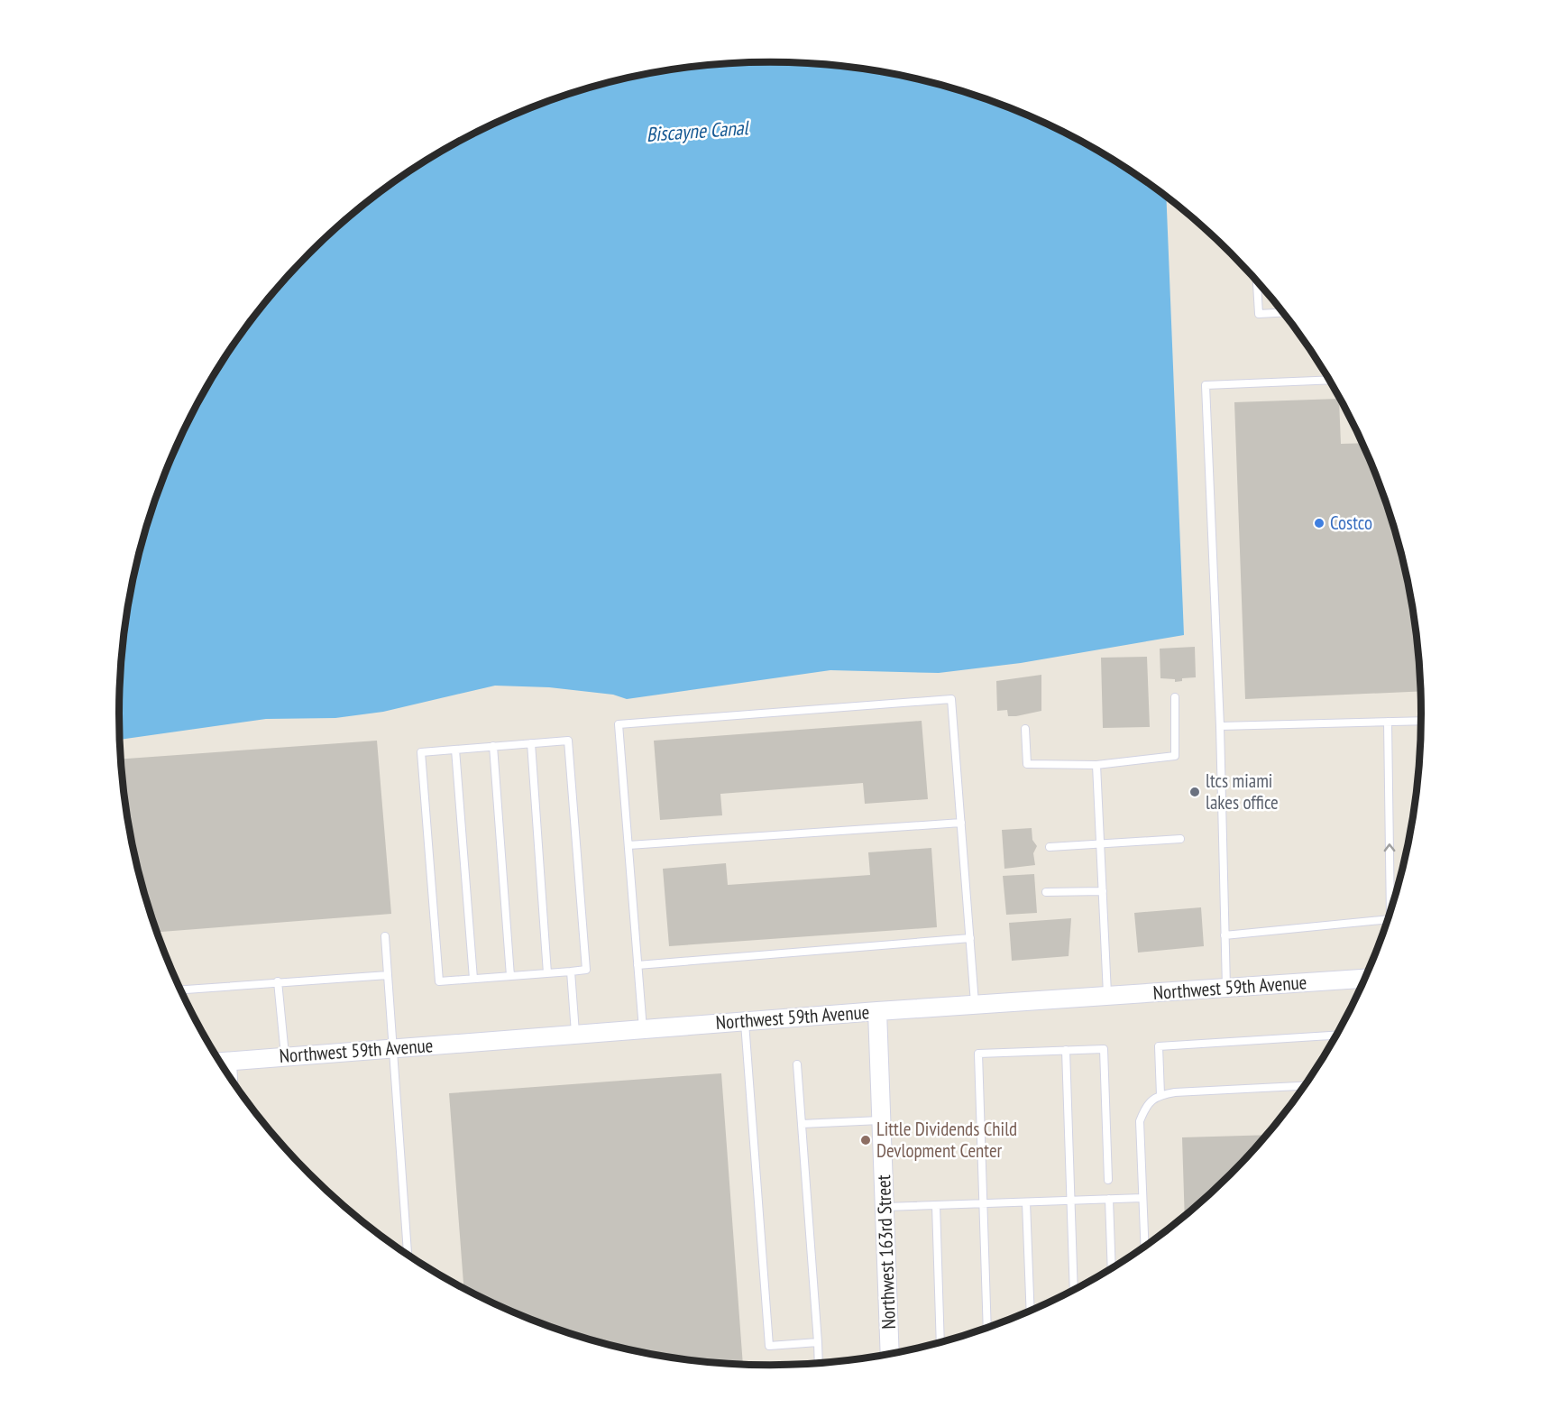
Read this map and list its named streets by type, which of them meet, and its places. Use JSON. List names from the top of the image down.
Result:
{
  "streets": {
    "street": ["Northwest 59th Avenue", "Northwest 163rd Street"]
  },
  "crossings": [
    ["Northwest 59th Avenue", "Northwest 163rd Street"]
  ],
  "water": ["Biscayne Canal"],
  "places": ["Costco", "ltcs miami lakes office", "Little Dividends Child Devlopment Center"]
}
